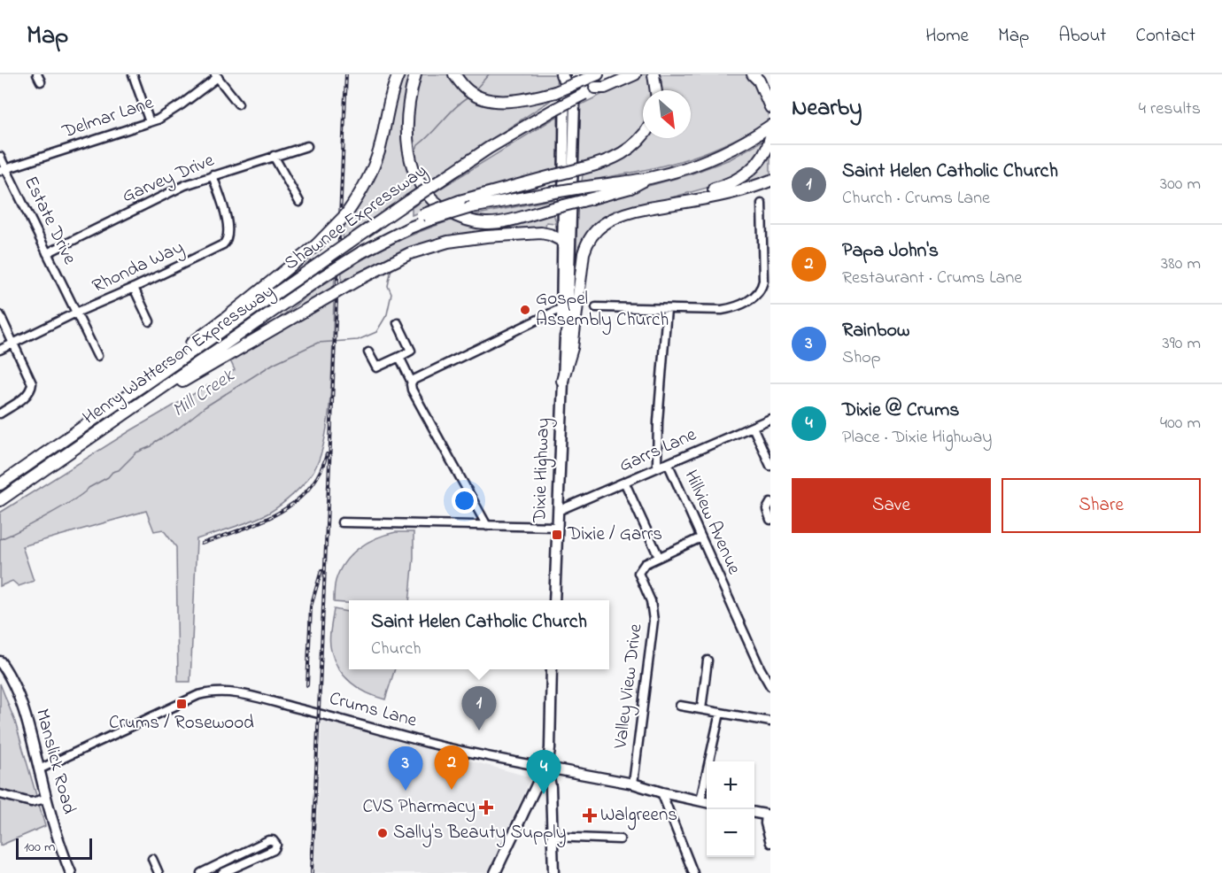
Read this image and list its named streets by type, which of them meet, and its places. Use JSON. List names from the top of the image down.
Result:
{
  "streets": {
    "highway": ["Shawnee Expressway", "Henry Watterson Expressway"],
    "main road": ["Dixie Highway", "Crums Lane", "Manslick Road"],
    "street": [
      "Delmar Lane",
      "Garvey Drive",
      "Estate Drive",
      "Rhonda Way",
      "Garrs Lane",
      "Hillview Avenue",
      "Valley View Drive"
    ]
  },
  "crossings": [
    ["Delmar Lane", "Estate Drive"],
    ["Garvey Drive", "Estate Drive"],
    ["Garvey Drive", "Rhonda Way"],
    ["Shawnee Expressway", "Henry Watterson Expressway"],
    ["Estate Drive", "Rhonda Way"],
    ["Garrs Lane", "Dixie Highway"],
    ["Garrs Lane", "Hillview Avenue"],
    ["Hillview Avenue", "Valley View Drive"],
    ["Valley View Drive", "Crums Lane"],
    ["Crums Lane", "Manslick Road"]
  ],
  "water": ["Mill Creek"],
  "places": {
    "other": ["Gospel Assembly Church", "Sally's Beauty Supply"],
    "transit": ["Dixie / Garrs", "Crums / Rosewood"],
    "health": ["CVS Pharmacy", "Walgreens"]
  },
  "scale_bar": "100 m",
  "north": "bottom right",
  "page": {
    "header": "Map",
    "nav": [
      "Home",
      "Map",
      "About",
      "Contact"
    ],
    "heading": ["Nearby", "4 results"],
    "list": [
      {
        "mark": "1",
        "name": "Saint Helen Catholic Church",
        "note": "Church · Crums Lane",
        "value": "300 m"
      },
      {
        "mark": "2",
        "name": "Papa John's",
        "note": "Restaurant · Crums Lane",
        "value": "380 m"
      },
      {
        "mark": "3",
        "name": "Rainbow",
        "note": "Shop",
        "value": "390 m"
      },
      {
        "mark": "4",
        "name": "Dixie @ Crums",
        "note": "Place · Dixie Highway",
        "value": "400 m"
      }
    ],
    "buttons": ["Save", "Share"],
    "popup": ["Saint Helen Catholic Church", "Church"],
    "pins": [
      "1",
      "2",
      "3",
      "4"
    ],
    "map_buttons": ["+", "−"],
    "scale": "100 m"
  }
}
